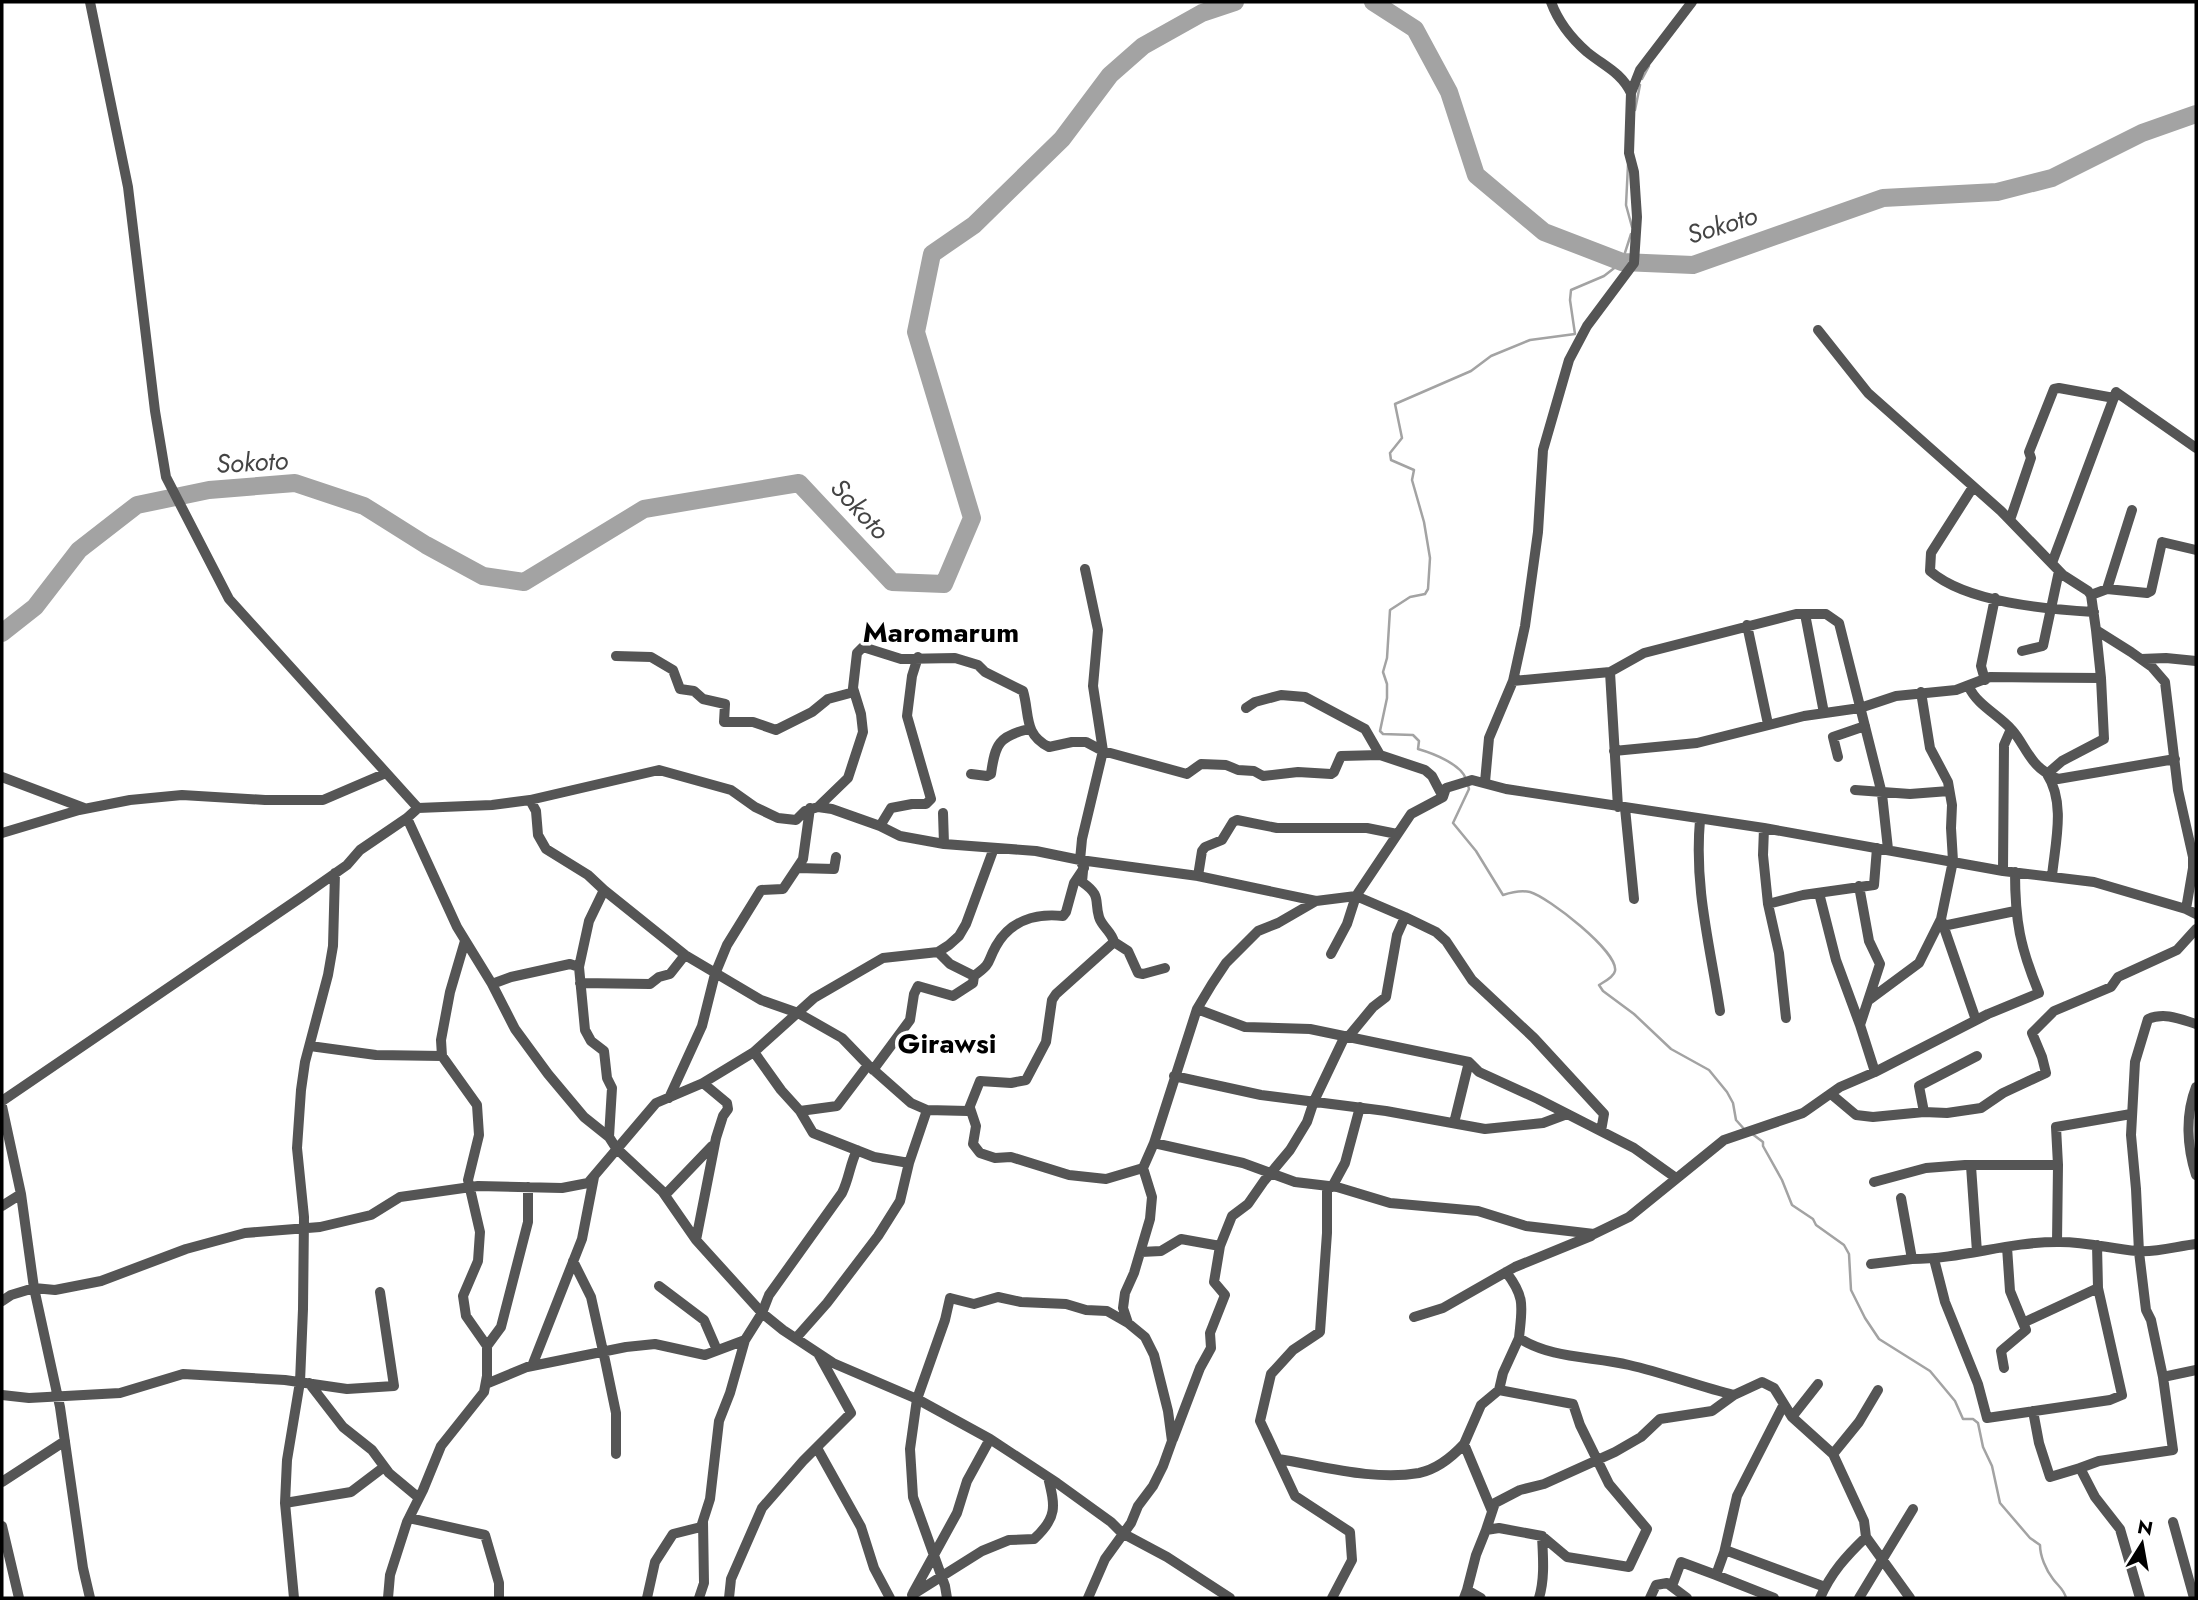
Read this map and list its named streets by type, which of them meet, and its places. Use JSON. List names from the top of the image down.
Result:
{
  "districts": ["Maromarum", "Girawsi"],
  "water": ["Sokoto"],
  "north": "top"
}
